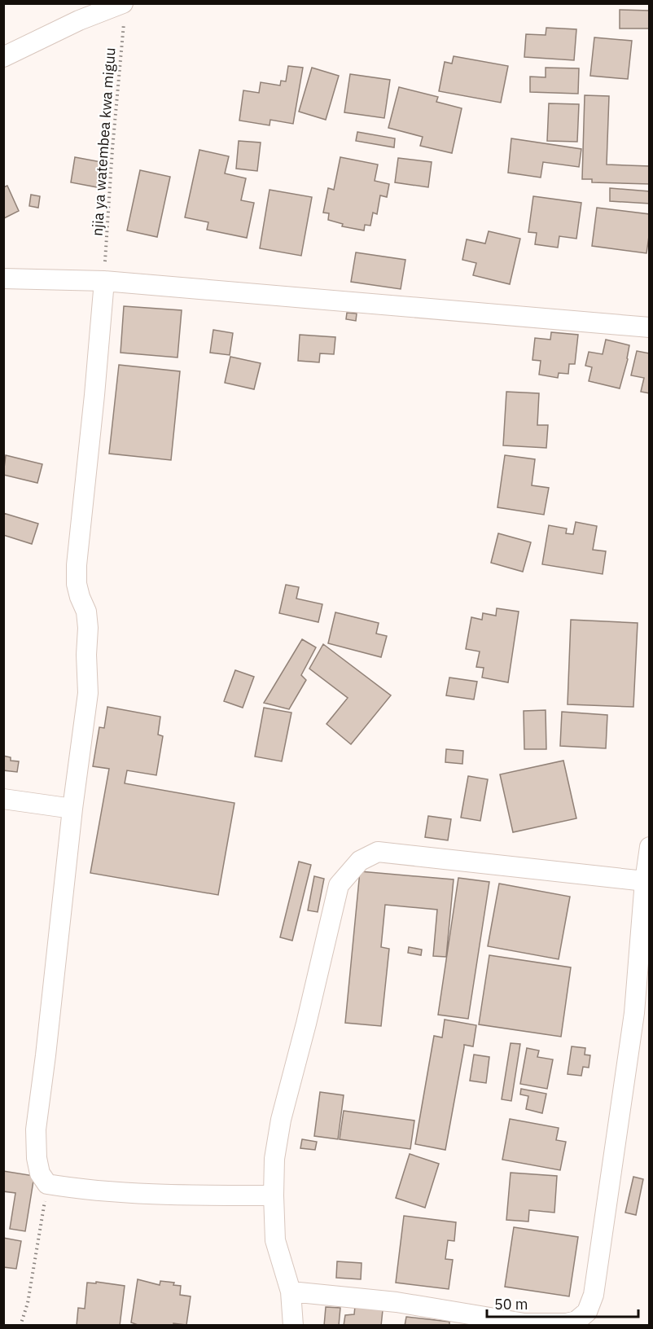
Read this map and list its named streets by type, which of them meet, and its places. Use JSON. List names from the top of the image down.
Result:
{
  "streets": {
    "path": ["njia ya watembea kwa miguu"]
  },
  "scale_bar": "50 m"
}
